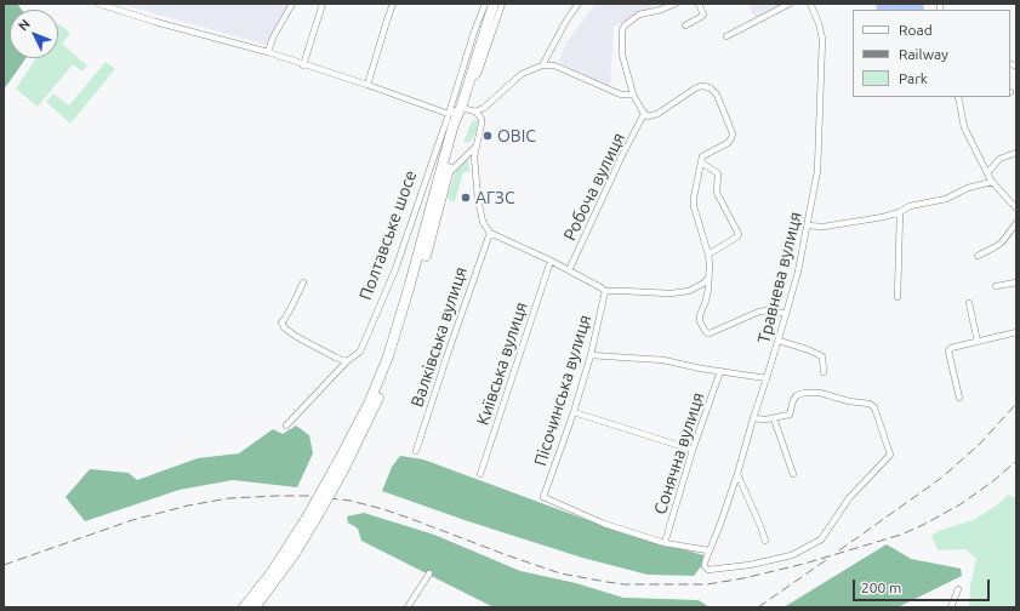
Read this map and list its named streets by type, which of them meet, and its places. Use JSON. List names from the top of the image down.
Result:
{
  "streets": {
    "street": [
      "Робоча вулиця",
      "Полтавське шосе",
      "Травнева вулиця",
      "Валківська вулиця",
      "Київська вулиця",
      "Пісочинська вулиця",
      "Сонячна вулиця"
    ]
  },
  "crossings": [
    ["Пісочинська вулиця", "Сонячна вулиця"]
  ],
  "places": ["ОВІС", "АГЗС"],
  "legend": ["Road", "Railway", "Park"],
  "scale_bar": "200 m",
  "north": "top left"
}
